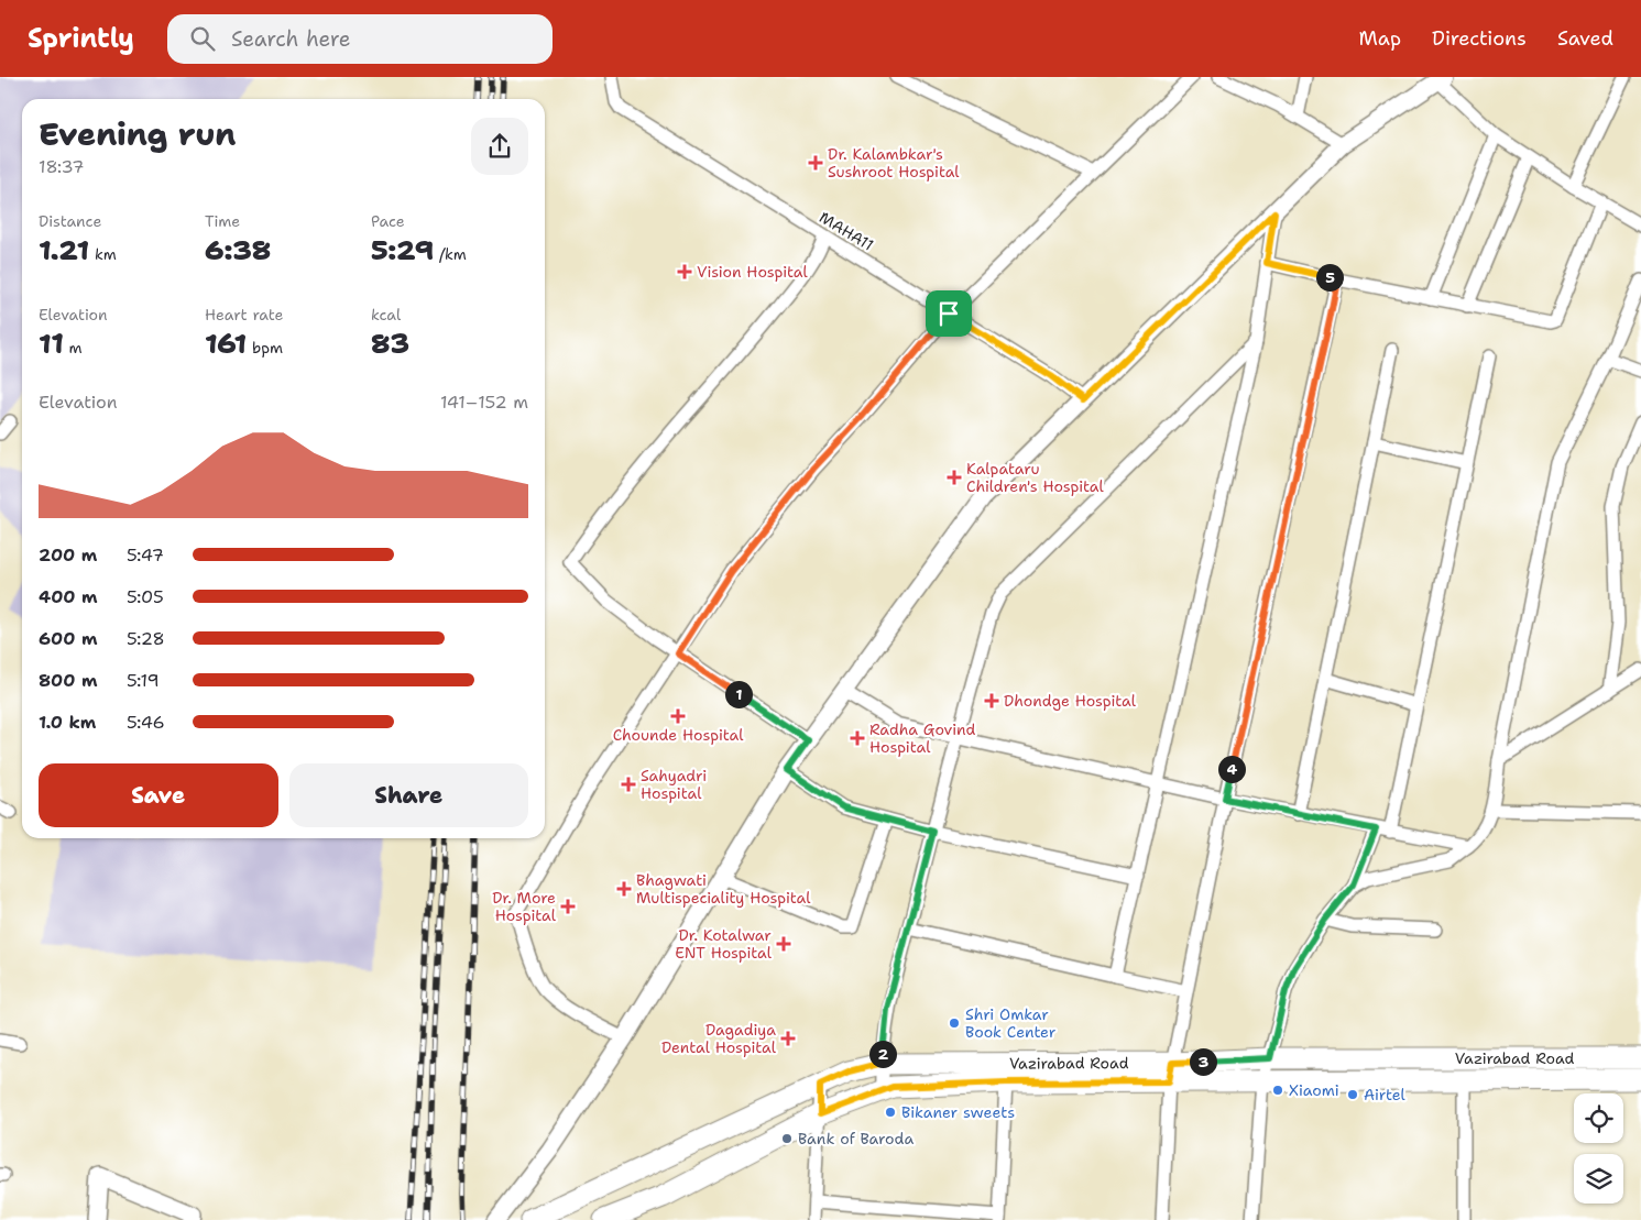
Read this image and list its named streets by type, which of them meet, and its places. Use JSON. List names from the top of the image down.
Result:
{
  "streets": {
    "main road": ["Vazirabad Road"],
    "street": ["MAHA11"]
  },
  "places": {
    "health": [
      "Dr. Kalambkar's Sushroot Hospital",
      "Vision Hospital",
      "Kalpataru Children's Hospital",
      "Dhondge Hospital",
      "Chounde Hospital",
      "Radha Govind Hospital",
      "Sahyadri Hospital",
      "Bhagwati Multispeciality Hospital",
      "Dr. More Hospital",
      "Dr. Kotalwar ENT Hospital",
      "Dagadiya Dental Hospital"
    ],
    "other": [
      "Shri Omkar Book Center",
      "Xiaomi",
      "Airtel",
      "Bikaner sweets",
      "Bank of Baroda"
    ]
  },
  "page": {
    "header": "Sprintly",
    "search": "Search here",
    "nav": ["Map", "Directions", "Saved"],
    "heading": ["Evening run", "18:37"],
    "stats": [
      ["Distance", "1.21 km"],
      ["Time", "6:38"],
      ["Pace", "5:29 /km"],
      ["Elevation", "11 m"],
      ["Heart rate", "161 bpm"],
      ["kcal", "83"]
    ],
    "pins": [
      "5",
      "1",
      "4",
      "2",
      "3"
    ],
    "chart": ["Elevation", "141–152 m"],
    "list": [
      {
        "name": "200 m",
        "note": "5:47"
      },
      {
        "name": "400 m",
        "note": "5:05"
      },
      {
        "name": "600 m",
        "note": "5:28"
      },
      {
        "name": "800 m",
        "note": "5:19"
      },
      {
        "name": "1.0 km",
        "note": "5:46"
      }
    ],
    "buttons": ["Save", "Share"]
  }
}
